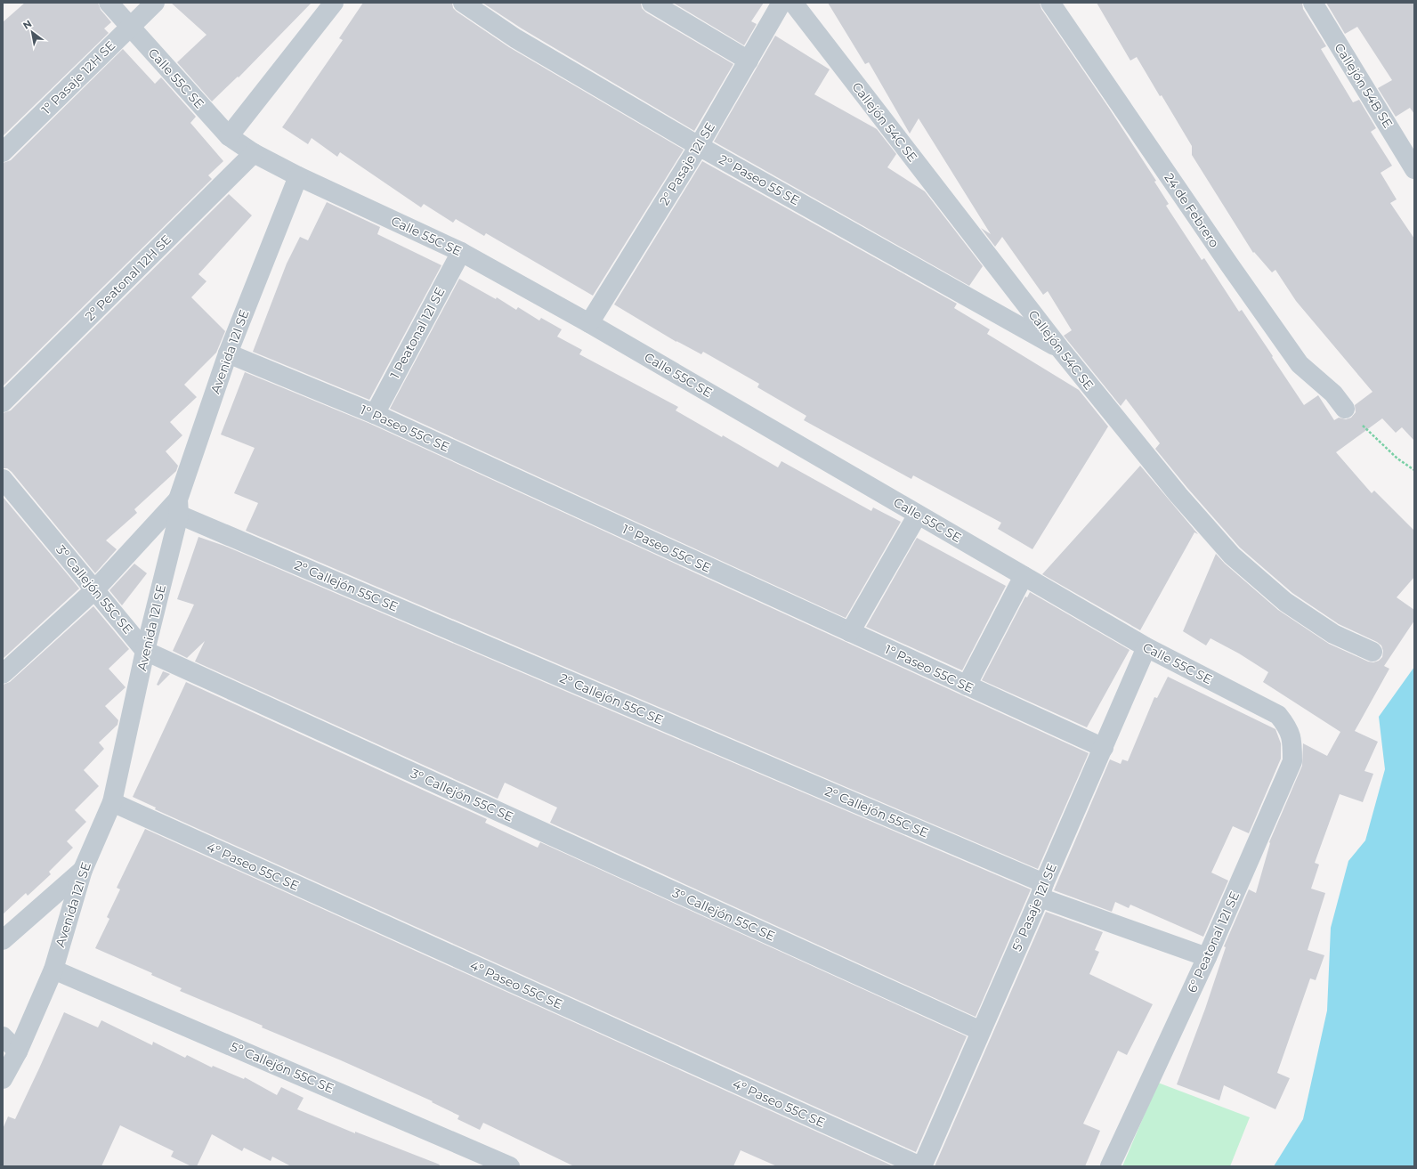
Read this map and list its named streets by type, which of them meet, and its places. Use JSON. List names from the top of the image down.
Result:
{
  "streets": {
    "street": [
      "1º Pasaje 12H SE",
      "Calle 55C SE",
      "Callejón 54B SE",
      "Callejón 54C SE",
      "2° Pasaje 12I SE",
      "2º Paseo 55 SE",
      "24 de Febrero",
      "2º Peatonal 12H SE",
      "1 Peatonal 12I SE",
      "Avenida 12I SE",
      "1º Paseo 55C SE",
      "2º Callejón 55C SE",
      "3º Callejón 55C SE",
      "4º Paseo 55C SE",
      "5° Pasaje 12I SE",
      "6° Peatonal 12I SE",
      "5º Callejón 55C SE"
    ]
  },
  "crossings": [
    ["1º Pasaje 12H SE", "Calle 55C SE"],
    ["Calle 55C SE", "2° Pasaje 12I SE"],
    ["Calle 55C SE", "2º Peatonal 12H SE"],
    ["Calle 55C SE", "1 Peatonal 12I SE"],
    ["Calle 55C SE", "Avenida 12I SE"],
    ["Calle 55C SE", "5° Pasaje 12I SE"],
    ["Calle 55C SE", "6° Peatonal 12I SE"],
    ["Callejón 54C SE", "2º Paseo 55 SE"],
    ["2° Pasaje 12I SE", "2º Paseo 55 SE"],
    ["1 Peatonal 12I SE", "1º Paseo 55C SE"],
    ["Avenida 12I SE", "1º Paseo 55C SE"],
    ["Avenida 12I SE", "2º Callejón 55C SE"],
    ["Avenida 12I SE", "3º Callejón 55C SE"],
    ["Avenida 12I SE", "4º Paseo 55C SE"],
    ["Avenida 12I SE", "5º Callejón 55C SE"],
    ["1º Paseo 55C SE", "5° Pasaje 12I SE"],
    ["2º Callejón 55C SE", "5° Pasaje 12I SE"],
    ["2º Callejón 55C SE", "6° Peatonal 12I SE"],
    ["3º Callejón 55C SE", "5° Pasaje 12I SE"],
    ["4º Paseo 55C SE", "5° Pasaje 12I SE"]
  ],
  "north": "top left"
}
